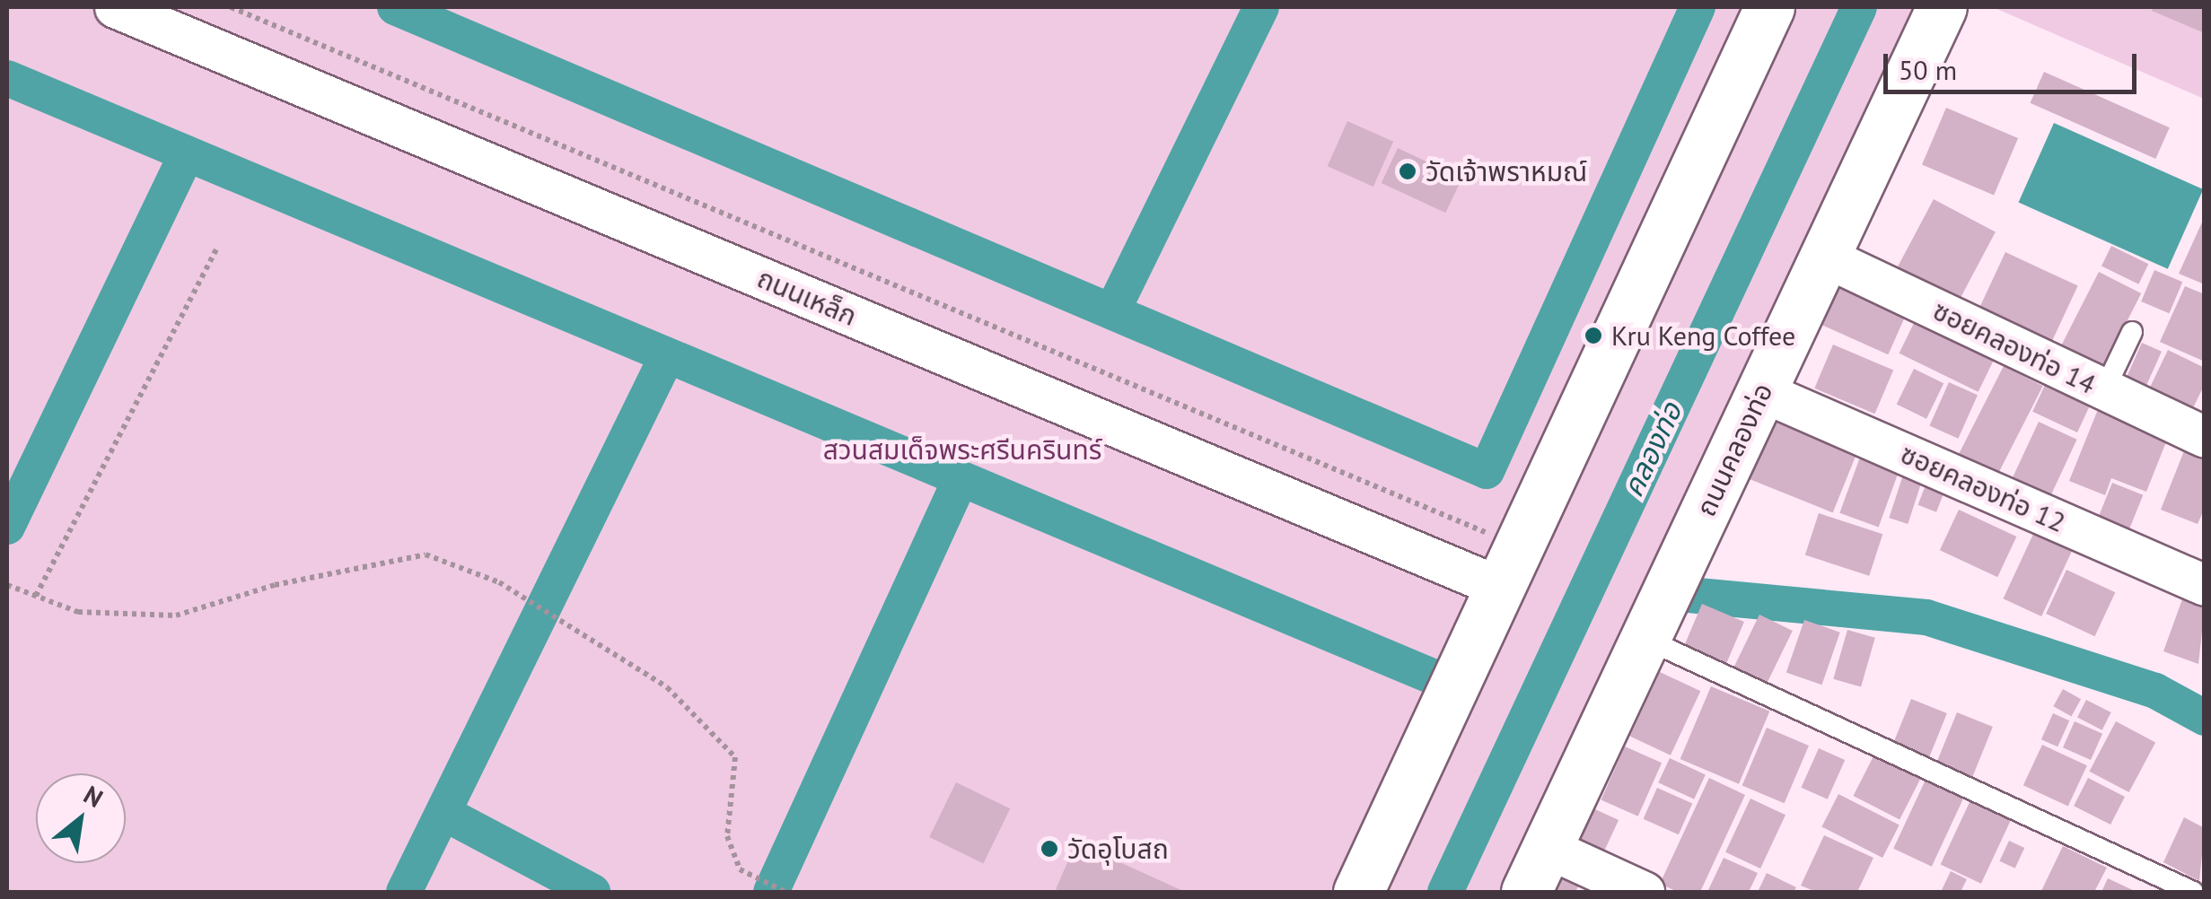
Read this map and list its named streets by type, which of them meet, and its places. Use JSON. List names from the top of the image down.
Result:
{
  "streets": {
    "street": [
      "ถนนเหล็ก",
      "ซอยคลองท่อ 14",
      "ถนนคลองท่อ",
      "ซอยคลองท่อ 12"
    ]
  },
  "crossings": [
    ["ซอยคลองท่อ 14", "ถนนคลองท่อ"],
    ["ถนนคลองท่อ", "ซอยคลองท่อ 12"]
  ],
  "water": ["คลองท่อ"],
  "parks": ["สวนสมเด็จพระศรีนครินทร์"],
  "places": ["วัดเจ้าพราหมณ์", "Kru Keng Coffee", "วัดอุโบสถ"],
  "scale_bar": "50 m",
  "north": "top right"
}
